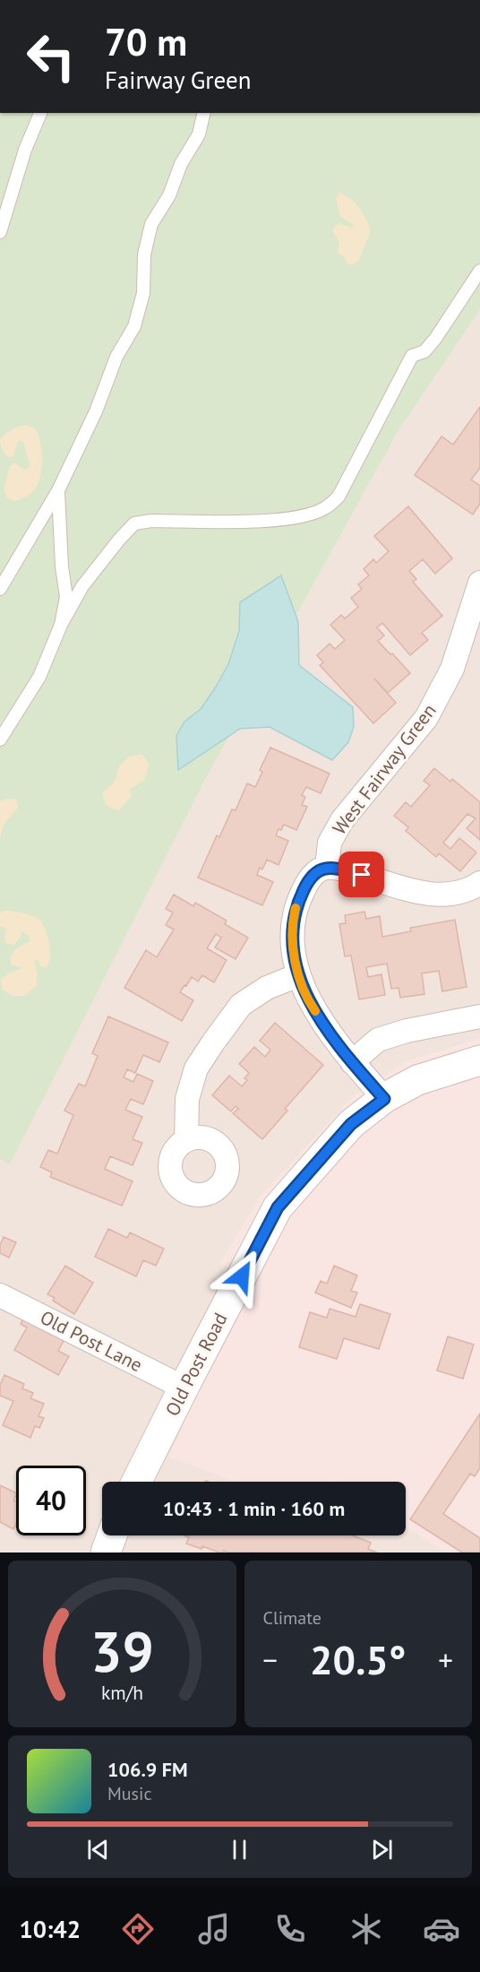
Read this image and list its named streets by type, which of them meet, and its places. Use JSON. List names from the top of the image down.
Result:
{
  "streets": {
    "street": ["West Fairway Green", "Old Post Lane", "Old Post Road"]
  },
  "crossings": [
    ["Old Post Lane", "Old Post Road"]
  ],
  "page": {
    "turn": ["70 m", "Fairway Green"],
    "limit": "40",
    "trip": "10:43 · 1 min · 160 m",
    "tile": "Climate",
    "heat": ["−", "20.5°", "+"],
    "song": ["106.9 FM", "Music"],
    "tabs": "10:42",
    "gauge": ["39", "km/h"]
  }
}
